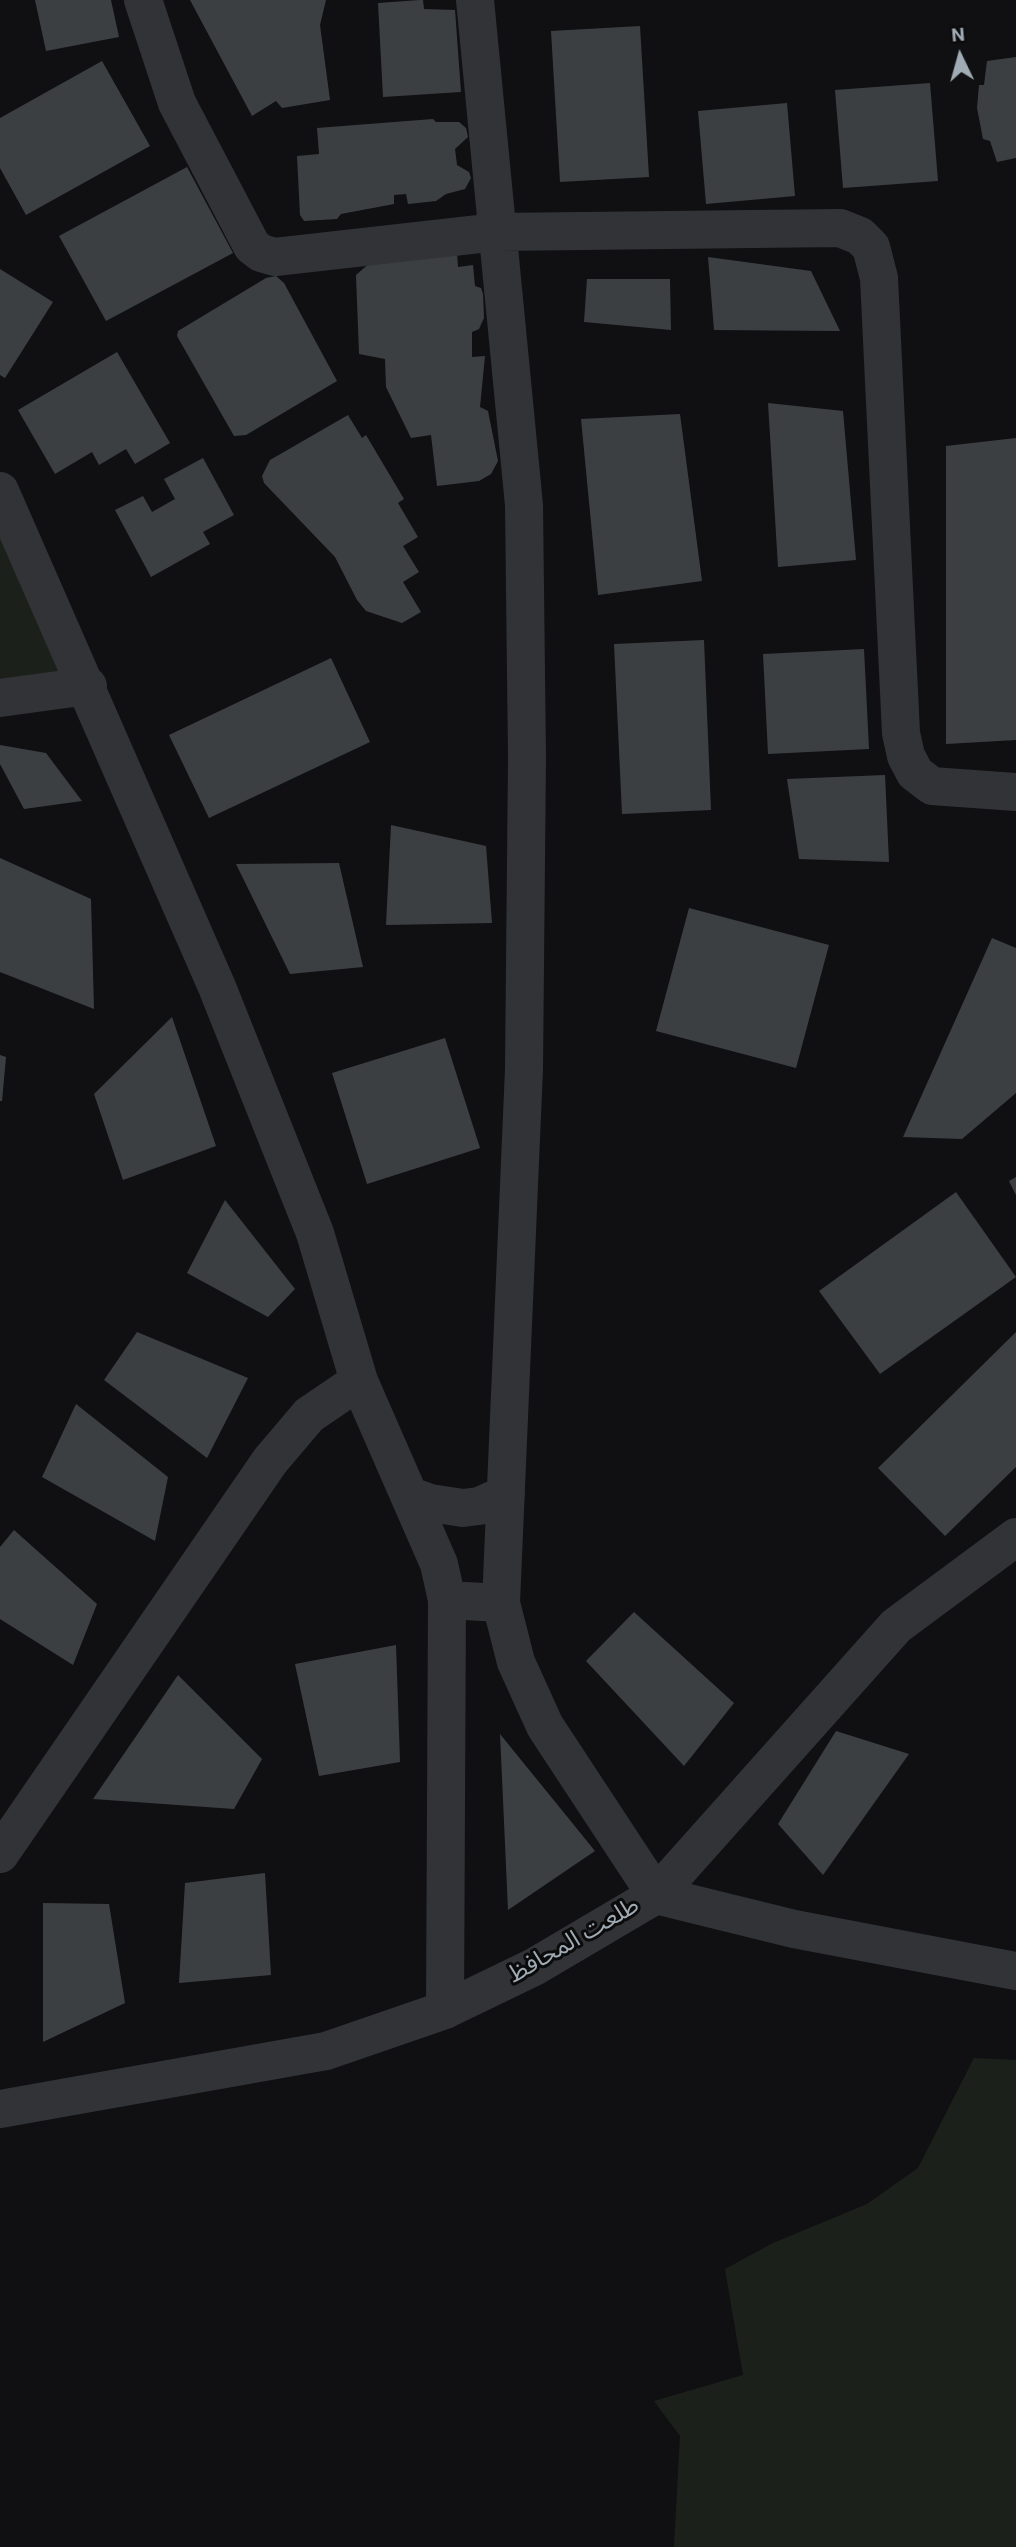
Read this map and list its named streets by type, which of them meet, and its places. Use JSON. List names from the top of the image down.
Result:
{
  "streets": {
    "street": ["طلعت المحافظ"]
  },
  "north": "top"
}
